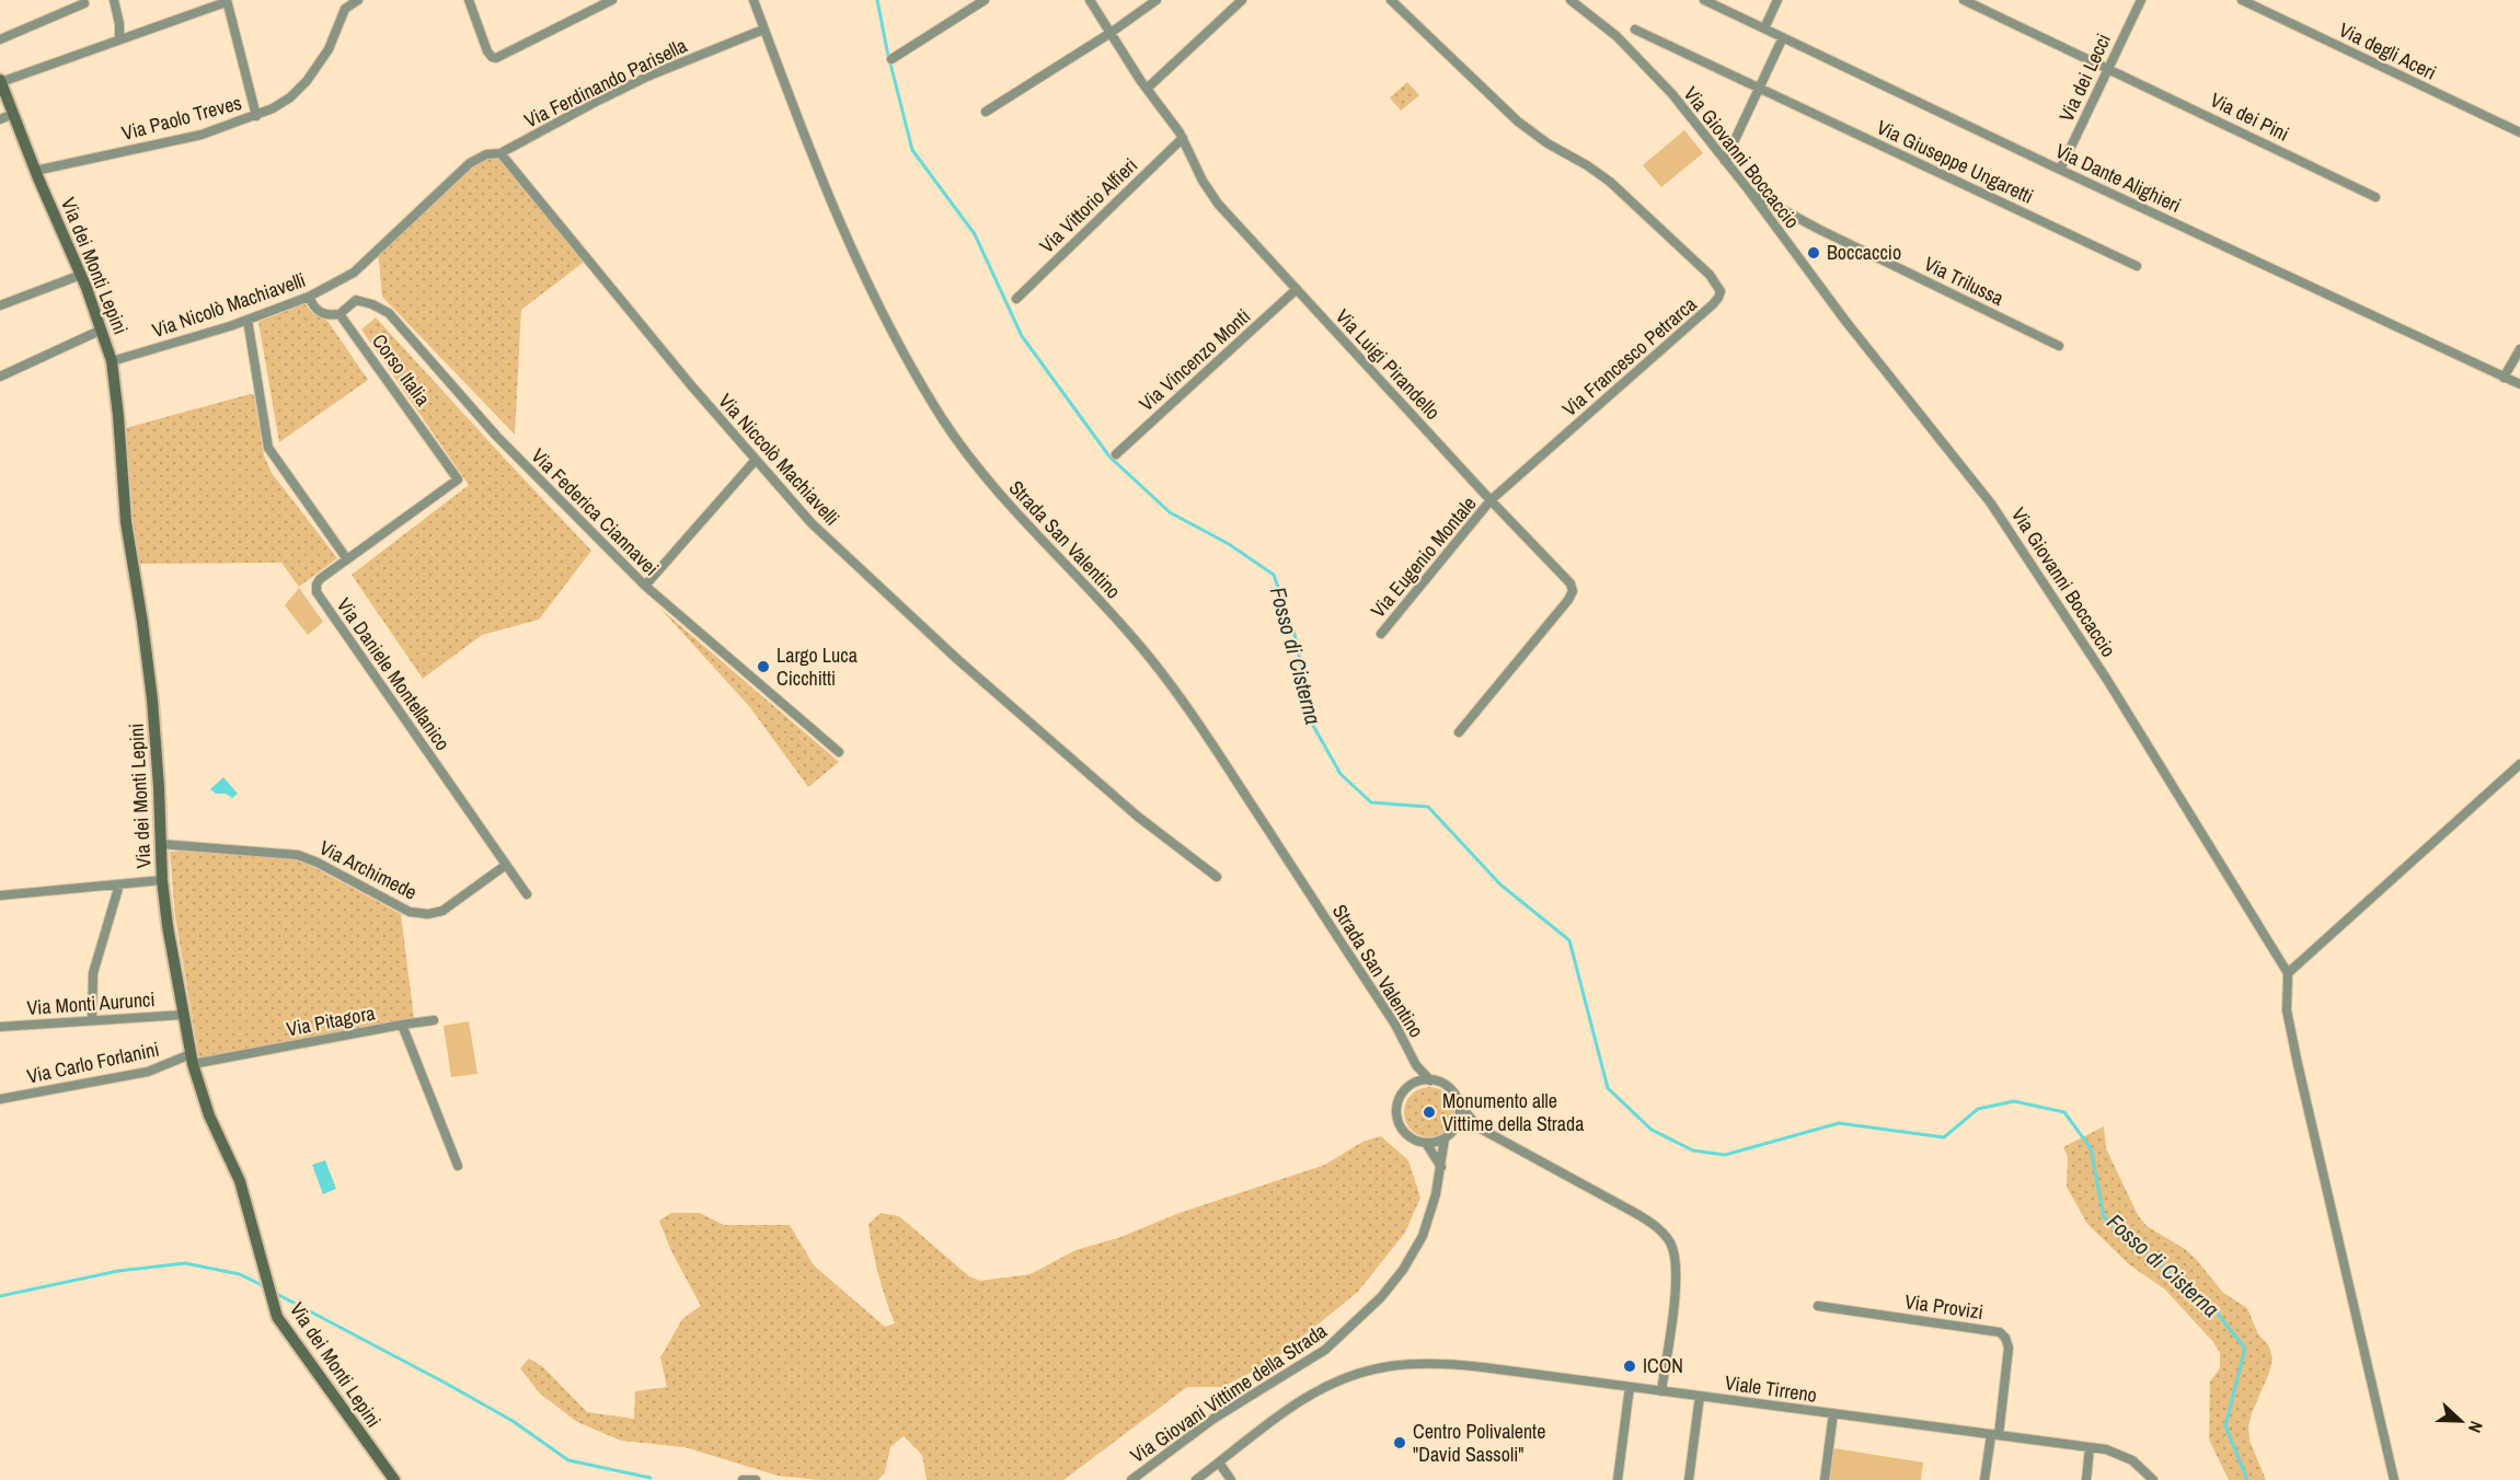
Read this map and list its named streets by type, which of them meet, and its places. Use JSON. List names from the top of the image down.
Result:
{
  "streets": {
    "street": [
      "Via degli Aceri",
      "Via dei Lecci",
      "Via Ferdinando Parisella",
      "Via dei Pini",
      "Via Paolo Treves",
      "Via Giovanni Boccaccio",
      "Via Giuseppe Ungaretti",
      "Via Dante Alighieri",
      "Via Vittorio Alfieri",
      "Via dei Monti Lepini",
      "Via Trilussa",
      "Via Nicolò Machiavelli",
      "Via Francesco Petrarca",
      "Via Vincenzo Monti",
      "Via Luigi Pirandello",
      "Corso Italia",
      "Via Niccolò Machiavelli",
      "Via Federica Ciannavei",
      "Strada San Valentino",
      "Via Eugenio Montale",
      "Via Daniele Montellanico",
      "Via Archimede",
      "Via Monti Aurunci",
      "Via Pitagora",
      "Via Carlo Forlanini",
      "Via Provizi",
      "Viale Tirreno",
      "Via Giovani Vittime della Strada"
    ]
  },
  "crossings": [
    ["Via dei Lecci", "Via dei Pini"],
    ["Via dei Lecci", "Via Dante Alighieri"],
    ["Via Ferdinando Parisella", "Via Nicolò Machiavelli"],
    ["Via Ferdinando Parisella", "Via Niccolò Machiavelli"],
    ["Via Ferdinando Parisella", "Strada San Valentino"],
    ["Via Paolo Treves", "Via dei Monti Lepini"],
    ["Via Giovanni Boccaccio", "Via Trilussa"],
    ["Via Vittorio Alfieri", "Via Luigi Pirandello"],
    ["Via dei Monti Lepini", "Via Nicolò Machiavelli"],
    ["Via dei Monti Lepini", "Via Archimede"],
    ["Via dei Monti Lepini", "Via Monti Aurunci"],
    ["Via dei Monti Lepini", "Via Pitagora"],
    ["Via dei Monti Lepini", "Via Carlo Forlanini"],
    ["Via Nicolò Machiavelli", "Via Niccolò Machiavelli"],
    ["Via Francesco Petrarca", "Via Luigi Pirandello"],
    ["Via Francesco Petrarca", "Via Eugenio Montale"],
    ["Via Vincenzo Monti", "Via Luigi Pirandello"],
    ["Via Luigi Pirandello", "Via Eugenio Montale"],
    ["Corso Italia", "Via Federica Ciannavei"],
    ["Corso Italia", "Via Daniele Montellanico"],
    ["Strada San Valentino", "Via Giovani Vittime della Strada"],
    ["Via Daniele Montellanico", "Via Archimede"],
    ["Via Pitagora", "Via Carlo Forlanini"],
    ["Via Provizi", "Viale Tirreno"]
  ],
  "water": ["Fosso di Cisterna"],
  "places": [
    "Boccaccio",
    "Largo Luca Cicchitti",
    "Monumento alle Vittime della Strada",
    "ICON",
    "Centro Polivalente \"David Sassoli\""
  ],
  "north": "right"
}
